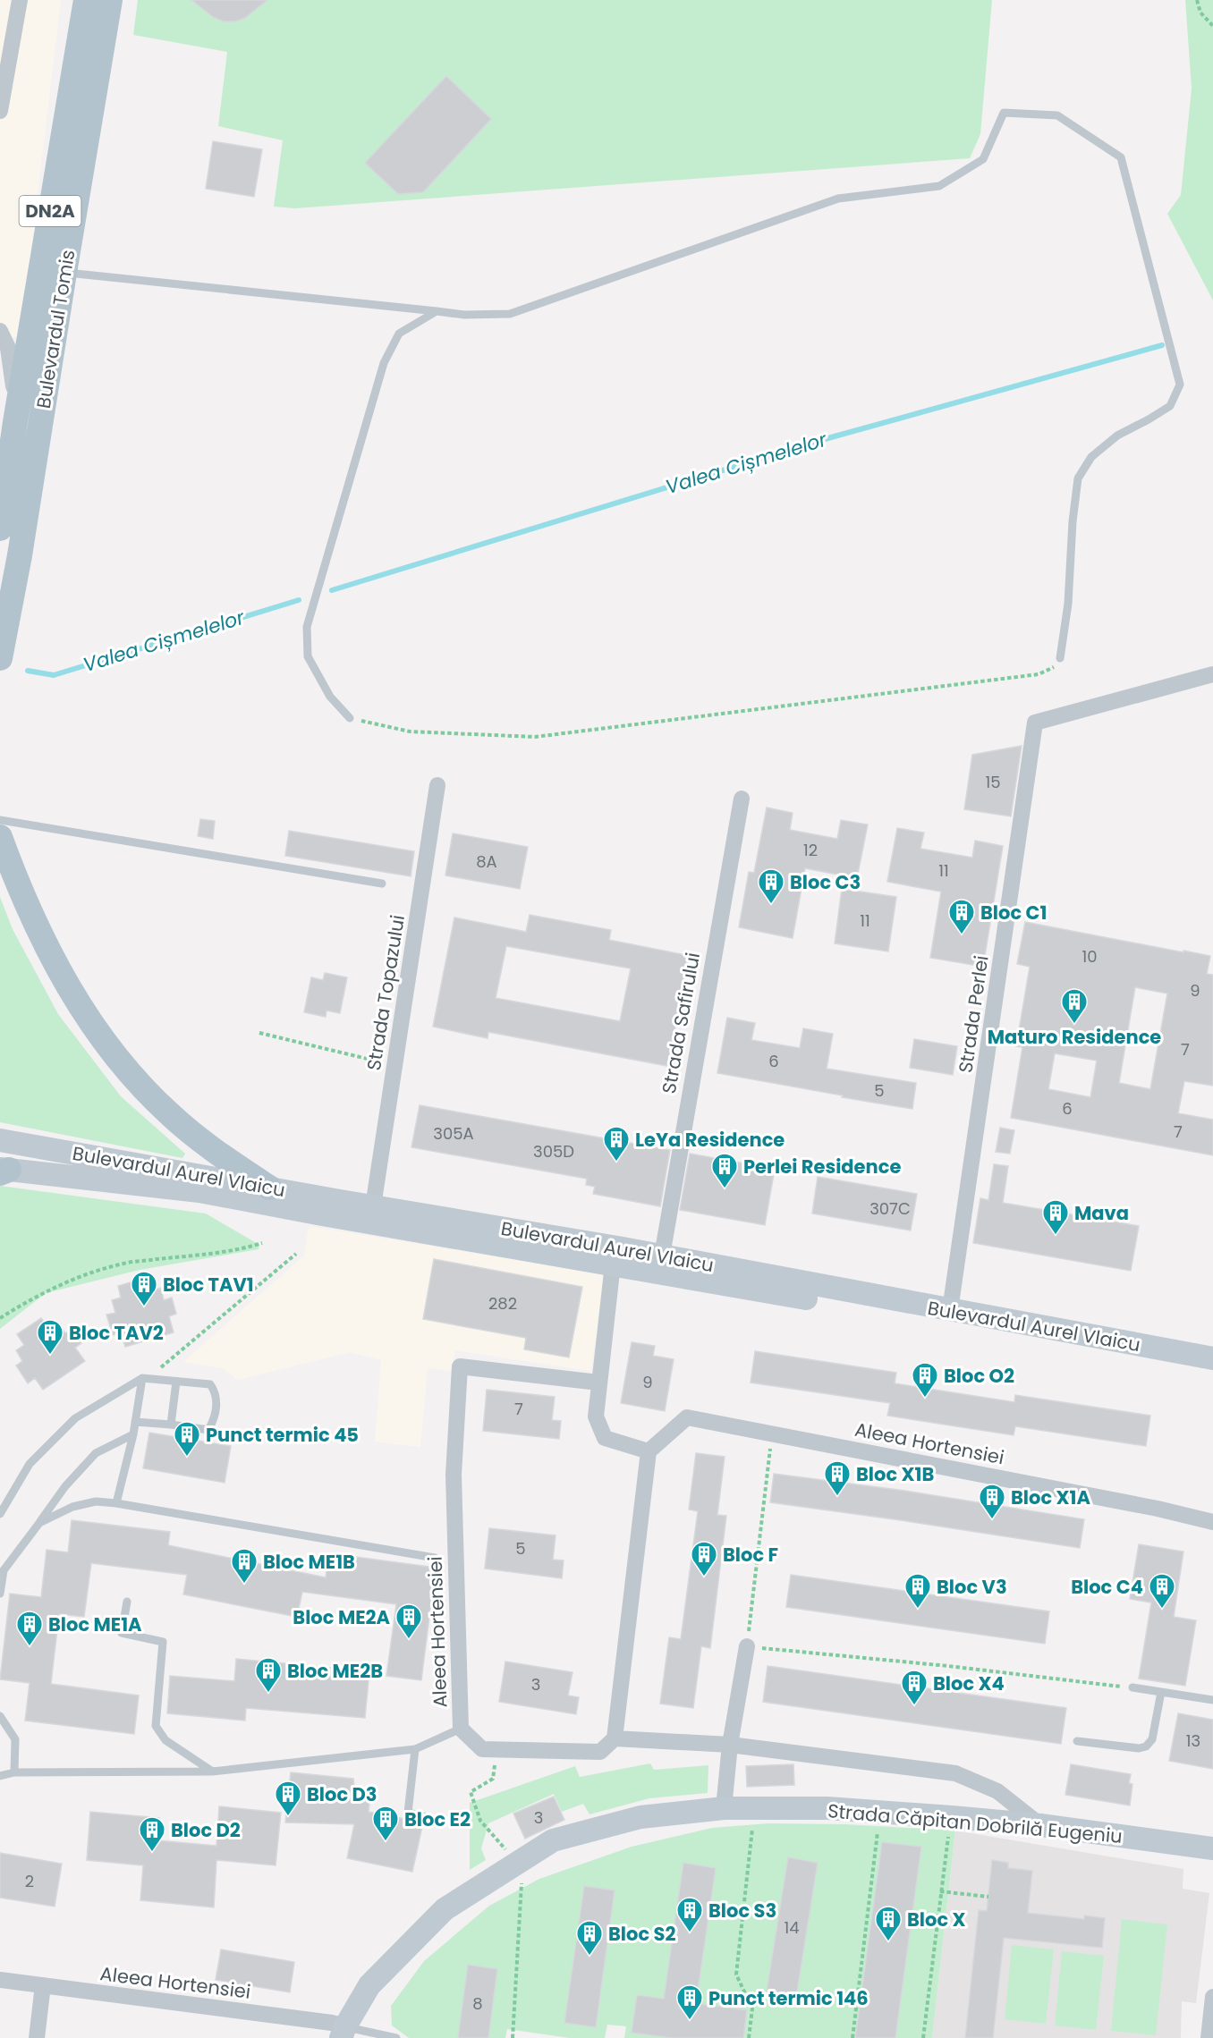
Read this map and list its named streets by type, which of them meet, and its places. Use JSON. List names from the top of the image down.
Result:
{
  "streets": {
    "main road": [
      "DN2A",
      "Bulevardul Tomis",
      "Bulevardul Aurel Vlaicu",
      "Strada Căpitan Dobrilă Eugeniu"
    ],
    "street": [
      "Strada Topazului",
      "Strada Perlei",
      "Strada Safirului",
      "Aleea Hortensiei"
    ]
  },
  "crossings": [
    ["Strada Topazului", "Bulevardul Aurel Vlaicu"],
    ["Strada Perlei", "Bulevardul Aurel Vlaicu"],
    ["Strada Safirului", "Bulevardul Aurel Vlaicu"],
    ["Aleea Hortensiei", "Strada Căpitan Dobrilă Eugeniu"]
  ],
  "water": ["Valea Cișmelelor"],
  "places": {
    "building": [
      "Bloc C3",
      "Bloc C1",
      "Maturo Residence",
      "LeYa Residence",
      "Perlei Residence",
      "Mava",
      "Bloc TAV1",
      "Bloc TAV2",
      "Bloc O2",
      "Punct termic 45",
      "Bloc X1B",
      "Bloc X1A",
      "Bloc F",
      "Bloc ME1B",
      "Bloc V3",
      "Bloc C4",
      "Bloc ME2A",
      "Bloc ME1A",
      "Bloc ME2B",
      "Bloc X4",
      "Bloc D3",
      "Bloc E2",
      "Bloc D2",
      "Bloc S3",
      "Bloc X",
      "Bloc S2",
      "Punct termic 146"
    ]
  },
  "house_numbers": [
    "15",
    "12",
    "8A",
    "11",
    "11",
    "10",
    "9",
    "7",
    "6",
    "5",
    "6",
    "7",
    "305A",
    "305D",
    "307C",
    "282",
    "9",
    "7",
    "5",
    "3",
    "13",
    "3",
    "2",
    "14",
    "8"
  ]
}
